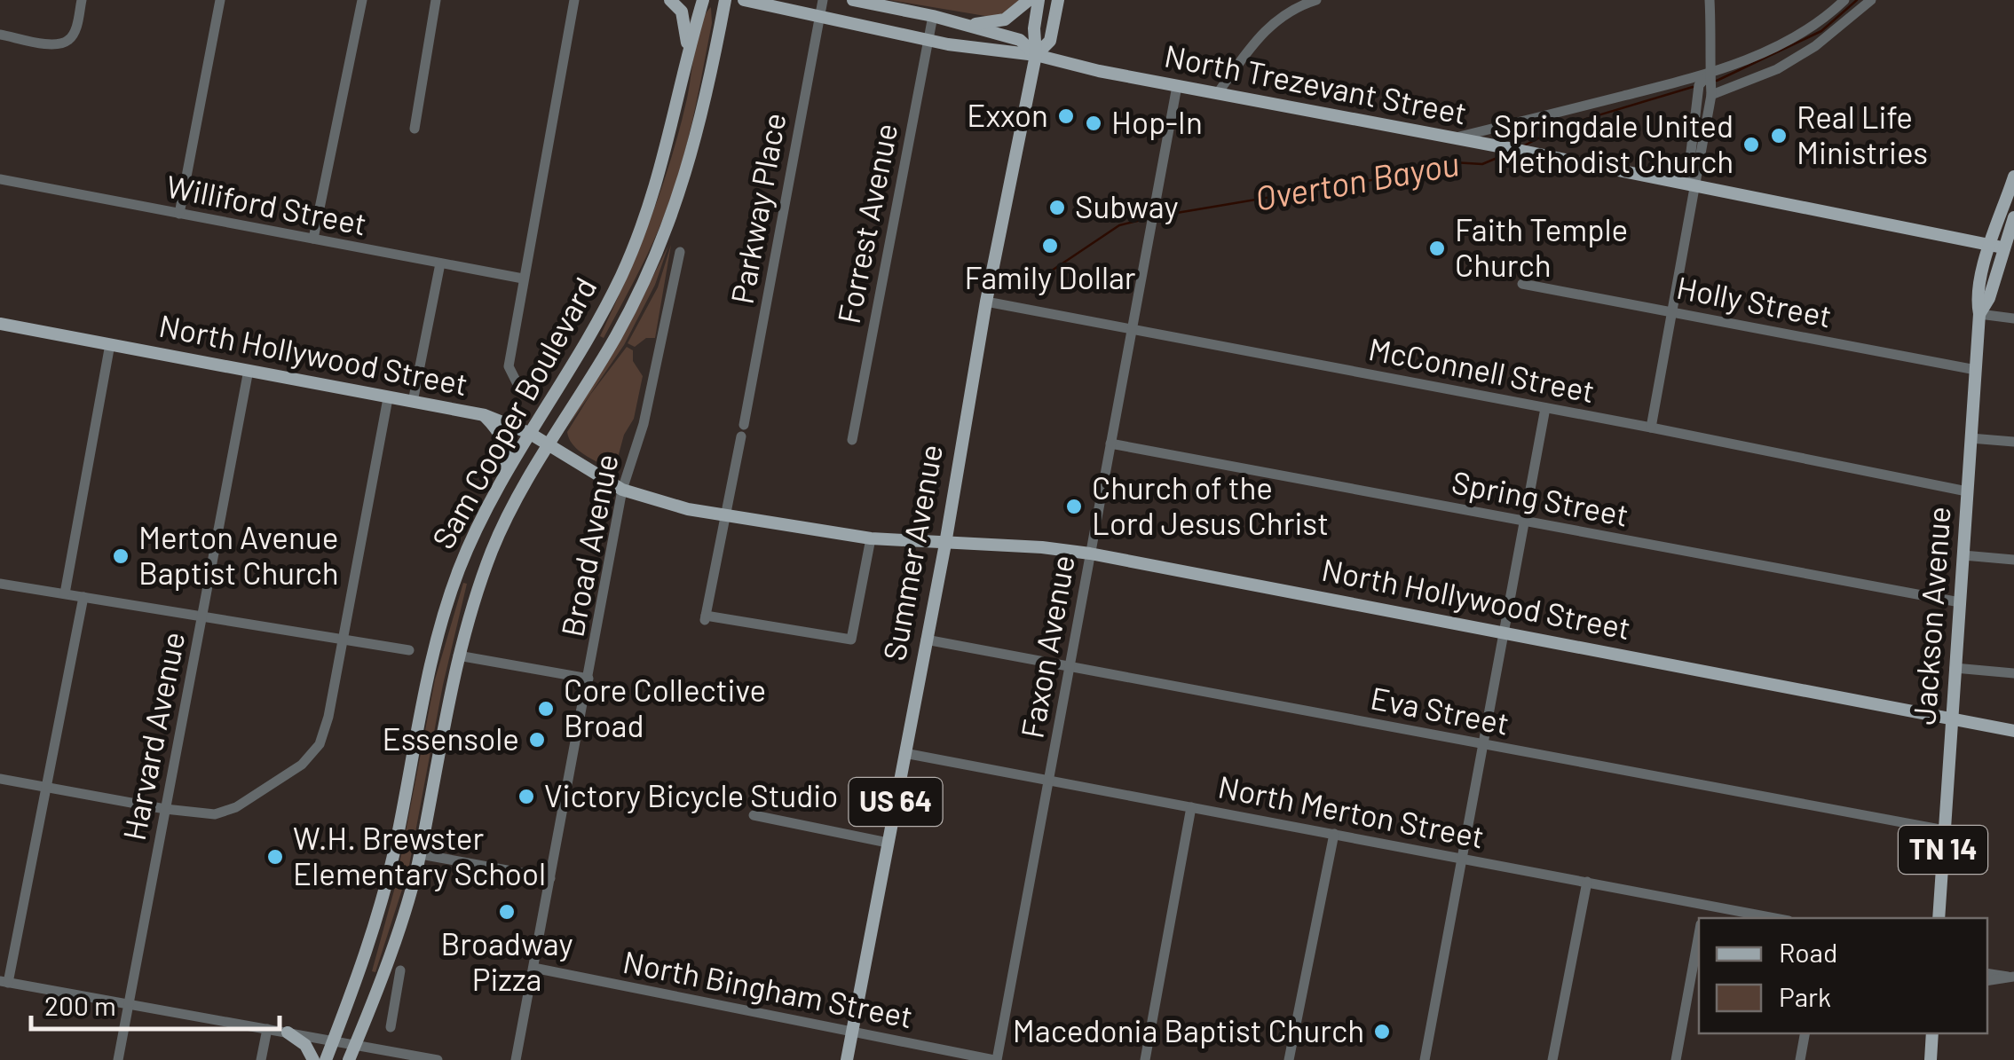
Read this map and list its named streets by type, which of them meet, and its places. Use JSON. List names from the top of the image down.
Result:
{
  "streets": {
    "main road": [
      "North Trezevant Street",
      "North Hollywood Street",
      "Sam Cooper Boulevard",
      "Summer Avenue",
      "Jackson Avenue",
      "US 64",
      "TN 14"
    ],
    "street": [
      "Williford Street",
      "Parkway Place",
      "Forrest Avenue",
      "Holly Street",
      "McConnell Street",
      "Spring Street",
      "Broad Avenue",
      "Faxon Avenue",
      "Eva Street",
      "Harvard Avenue",
      "North Merton Street",
      "North Bingham Street"
    ]
  },
  "crossings": [
    ["North Trezevant Street", "Summer Avenue"],
    ["North Trezevant Street", "Jackson Avenue"],
    ["North Trezevant Street", "Faxon Avenue"],
    ["Parkway Place", "North Hollywood Street"],
    ["Holly Street", "Jackson Avenue"],
    ["North Hollywood Street", "Sam Cooper Boulevard"],
    ["North Hollywood Street", "Broad Avenue"],
    ["North Hollywood Street", "Summer Avenue"],
    ["North Hollywood Street", "Jackson Avenue"],
    ["North Hollywood Street", "Faxon Avenue"],
    ["North Hollywood Street", "Harvard Avenue"],
    ["McConnell Street", "Summer Avenue"],
    ["McConnell Street", "Jackson Avenue"],
    ["McConnell Street", "Faxon Avenue"],
    ["Spring Street", "Jackson Avenue"],
    ["Spring Street", "Faxon Avenue"],
    ["Broad Avenue", "North Bingham Street"],
    ["Summer Avenue", "Eva Street"],
    ["Summer Avenue", "North Merton Street"],
    ["Summer Avenue", "North Bingham Street"],
    ["Jackson Avenue", "Eva Street"],
    ["Faxon Avenue", "Eva Street"],
    ["Faxon Avenue", "North Merton Street"],
    ["Faxon Avenue", "North Bingham Street"]
  ],
  "water": ["Overton Bayou"],
  "places": [
    "Exxon",
    "Hop-In",
    "Real Life Ministries",
    "Springdale United Methodist Church",
    "Subway",
    "Family Dollar",
    "Faith Temple Church",
    "Church of the Lord Jesus Christ",
    "Merton Avenue Baptist Church",
    "Core Collective Broad",
    "Essensole",
    "Victory Bicycle Studio",
    "W.H. Brewster Elementary School",
    "Broadway Pizza",
    "Macedonia Baptist Church"
  ],
  "legend": ["Road", "Park"],
  "scale_bar": "200 m"
}
